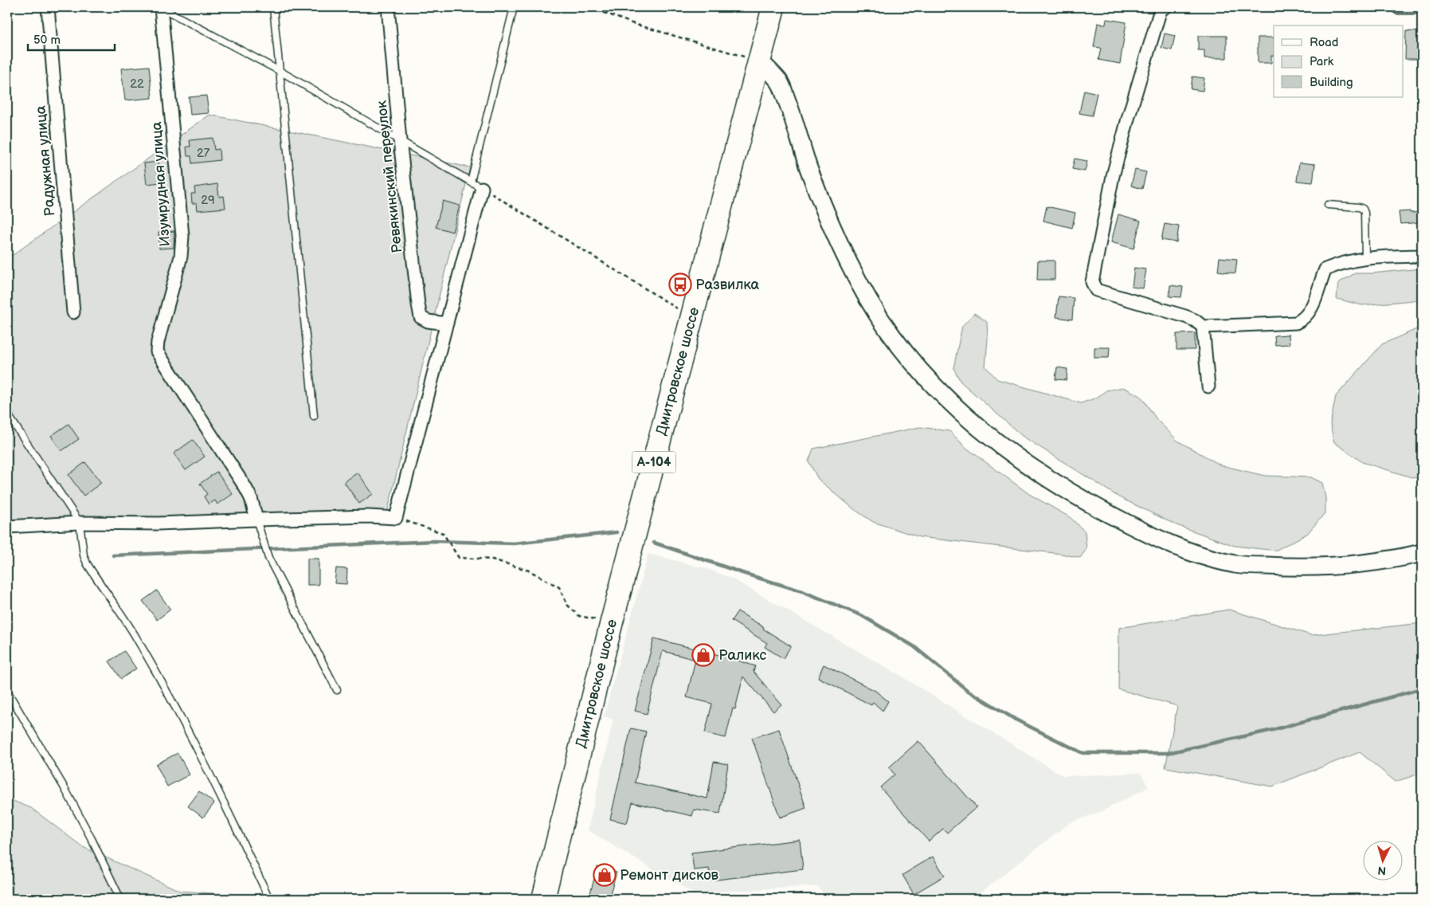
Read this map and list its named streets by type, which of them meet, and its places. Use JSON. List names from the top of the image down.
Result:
{
  "streets": {
    "highway": ["Дмитровское шоссе", "А-104"],
    "street": ["Радужная улица", "Ревякинский переулок", "Изумрудная улица"]
  },
  "places": {
    "bus stop": ["Развилка"],
    "shop": ["Раликс", "Ремонт дисков"]
  },
  "house_numbers": ["22", "27", "29"],
  "legend": ["Road", "Park", "Building"],
  "scale_bar": "50 m",
  "north": "bottom"
}
